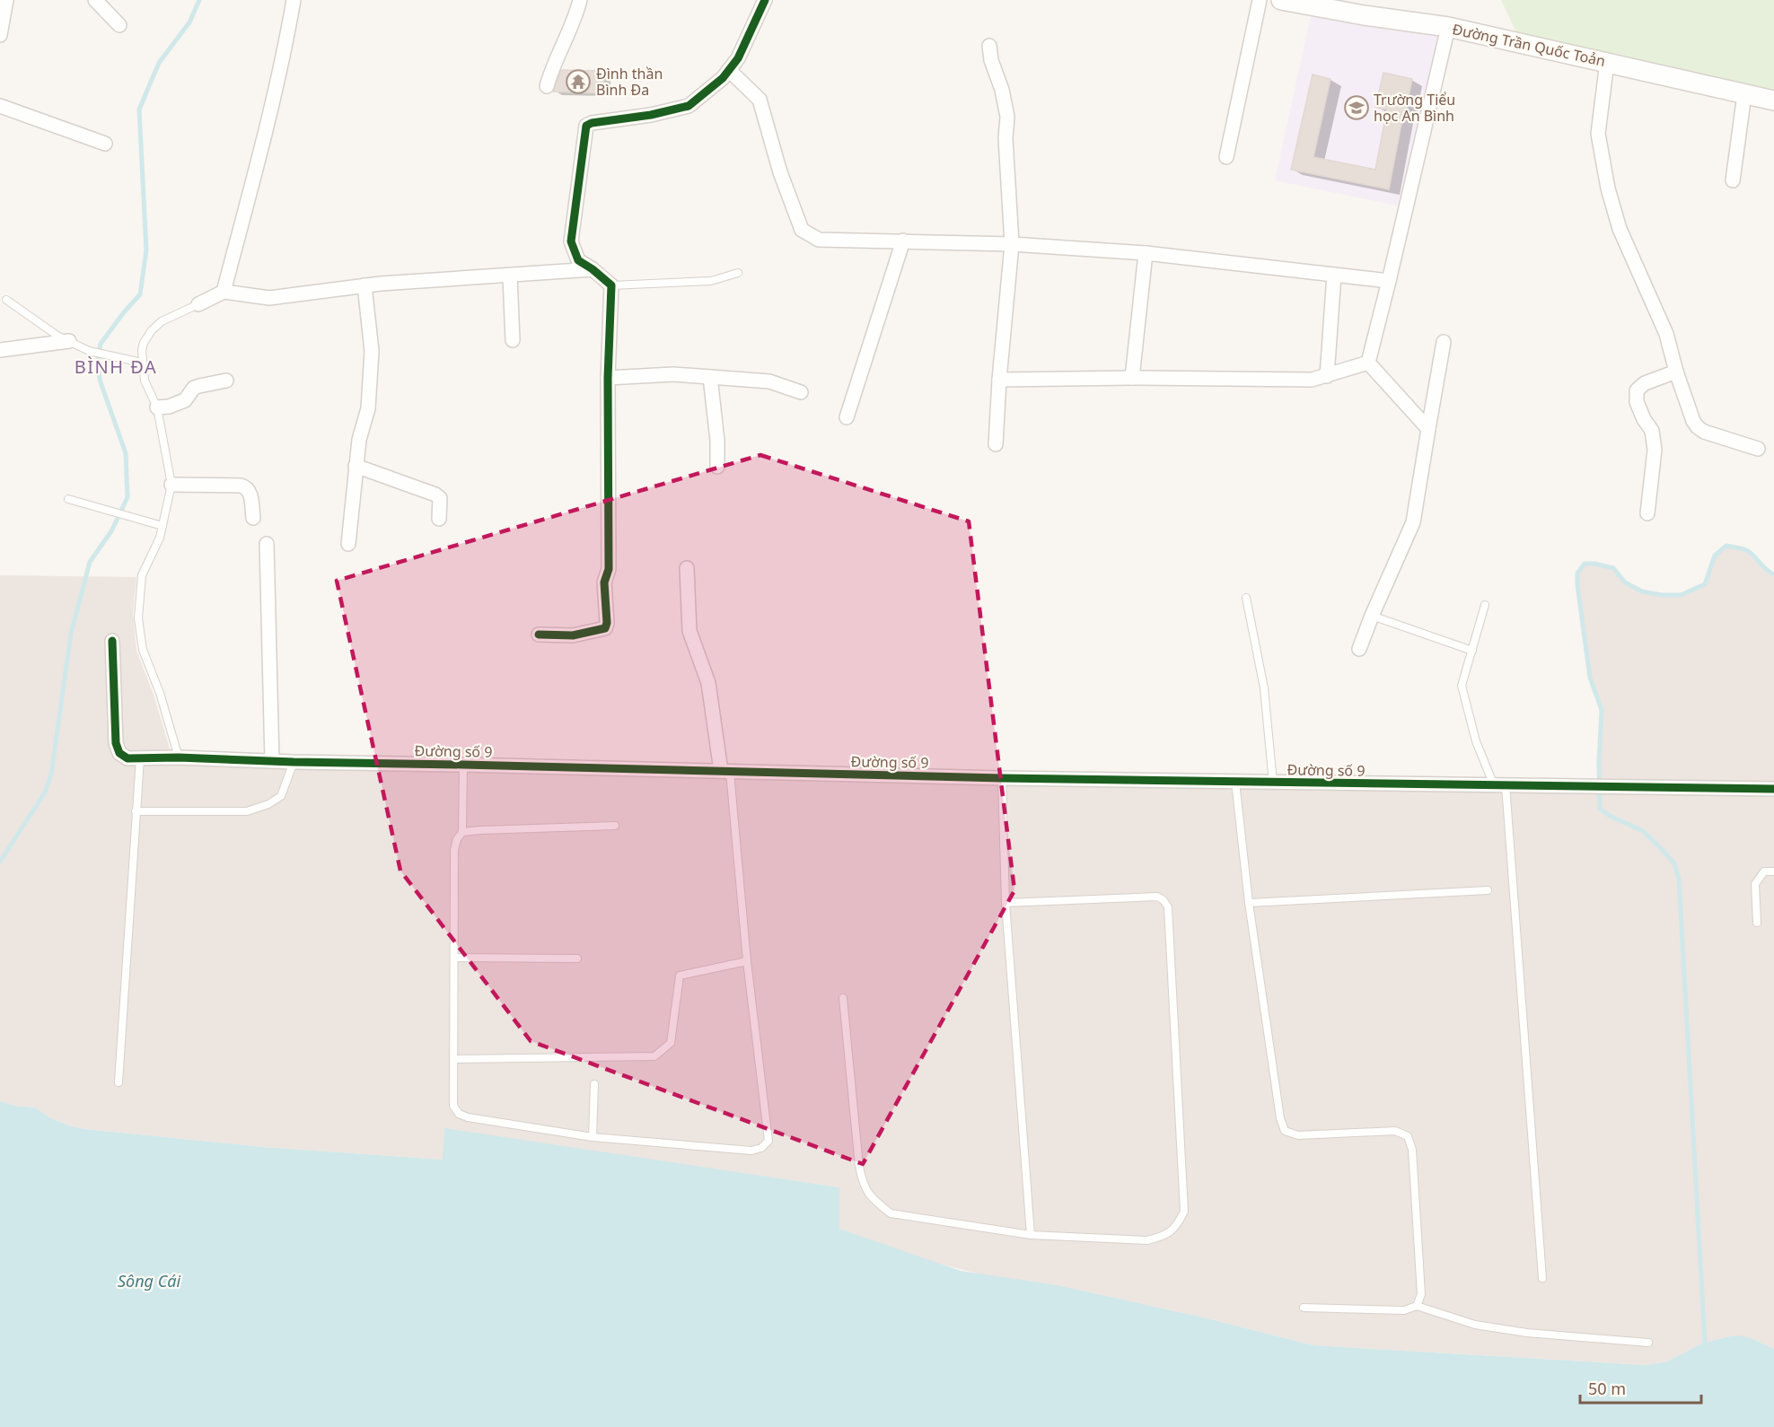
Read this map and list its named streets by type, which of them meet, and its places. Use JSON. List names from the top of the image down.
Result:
{
  "streets": {
    "main road": ["Đường Trần Quốc Toản"],
    "street": ["Đường số 9"]
  },
  "districts": ["BÌNH ĐA"],
  "water": ["Sông Cái"],
  "places": {
    "temple": ["Đình thần Bình Đa"],
    "school or university": ["Trường Tiểu học An Bình"]
  },
  "scale_bar": "50 m"
}
